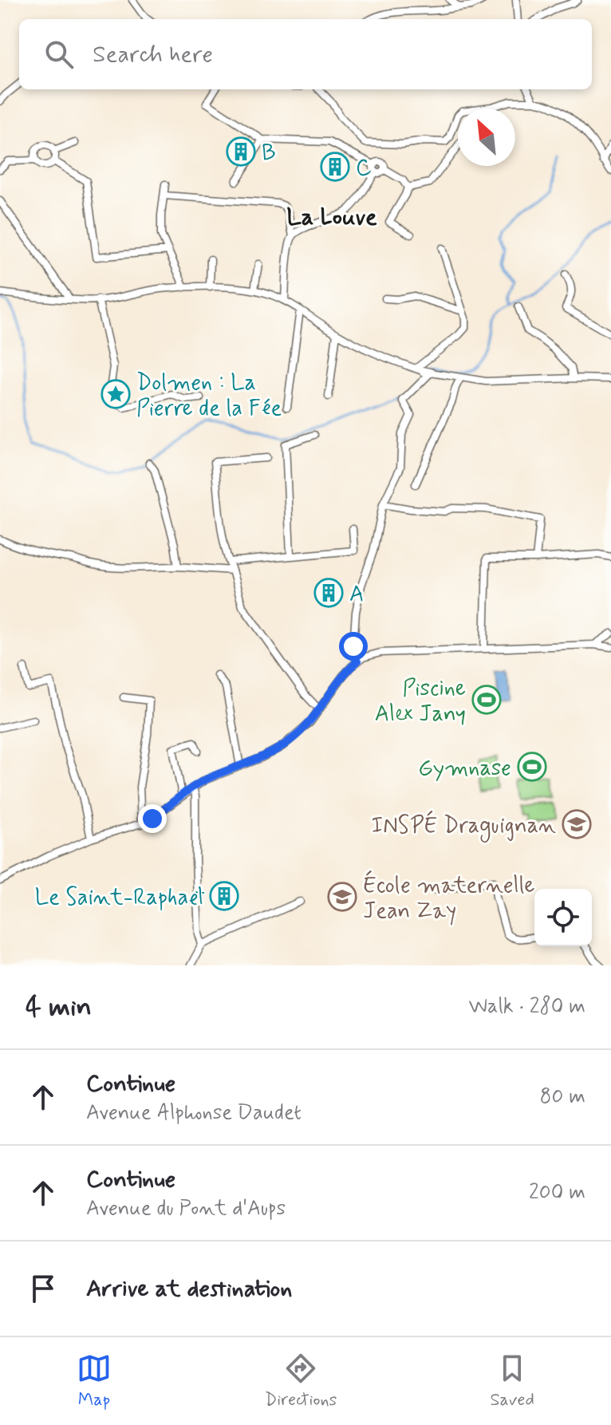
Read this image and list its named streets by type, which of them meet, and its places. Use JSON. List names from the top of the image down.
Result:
{
  "districts": ["La Louve"],
  "places": {
    "building": [
      "B",
      "C",
      "A",
      "Le Saint-Raphaël"
    ],
    "place": ["Dolmen : La Pierre de la Fée"],
    "sports": ["Piscine Alex Jany", "Gymnase"],
    "school or university": ["INSPÉ Draguignan", "École maternelle Jean Zay"]
  },
  "north": "top left",
  "page": {
    "search": "Search here",
    "heading": ["4 min", "Walk · 280 m"],
    "list": [
      ["Continue", "Avenue Alphonse Daudet", "80 m"],
      ["Continue", "Avenue du Pont d'Aups", "200 m"],
      "Arrive at destination"
    ],
    "nav": ["Map", "Directions", "Saved"]
  }
}
